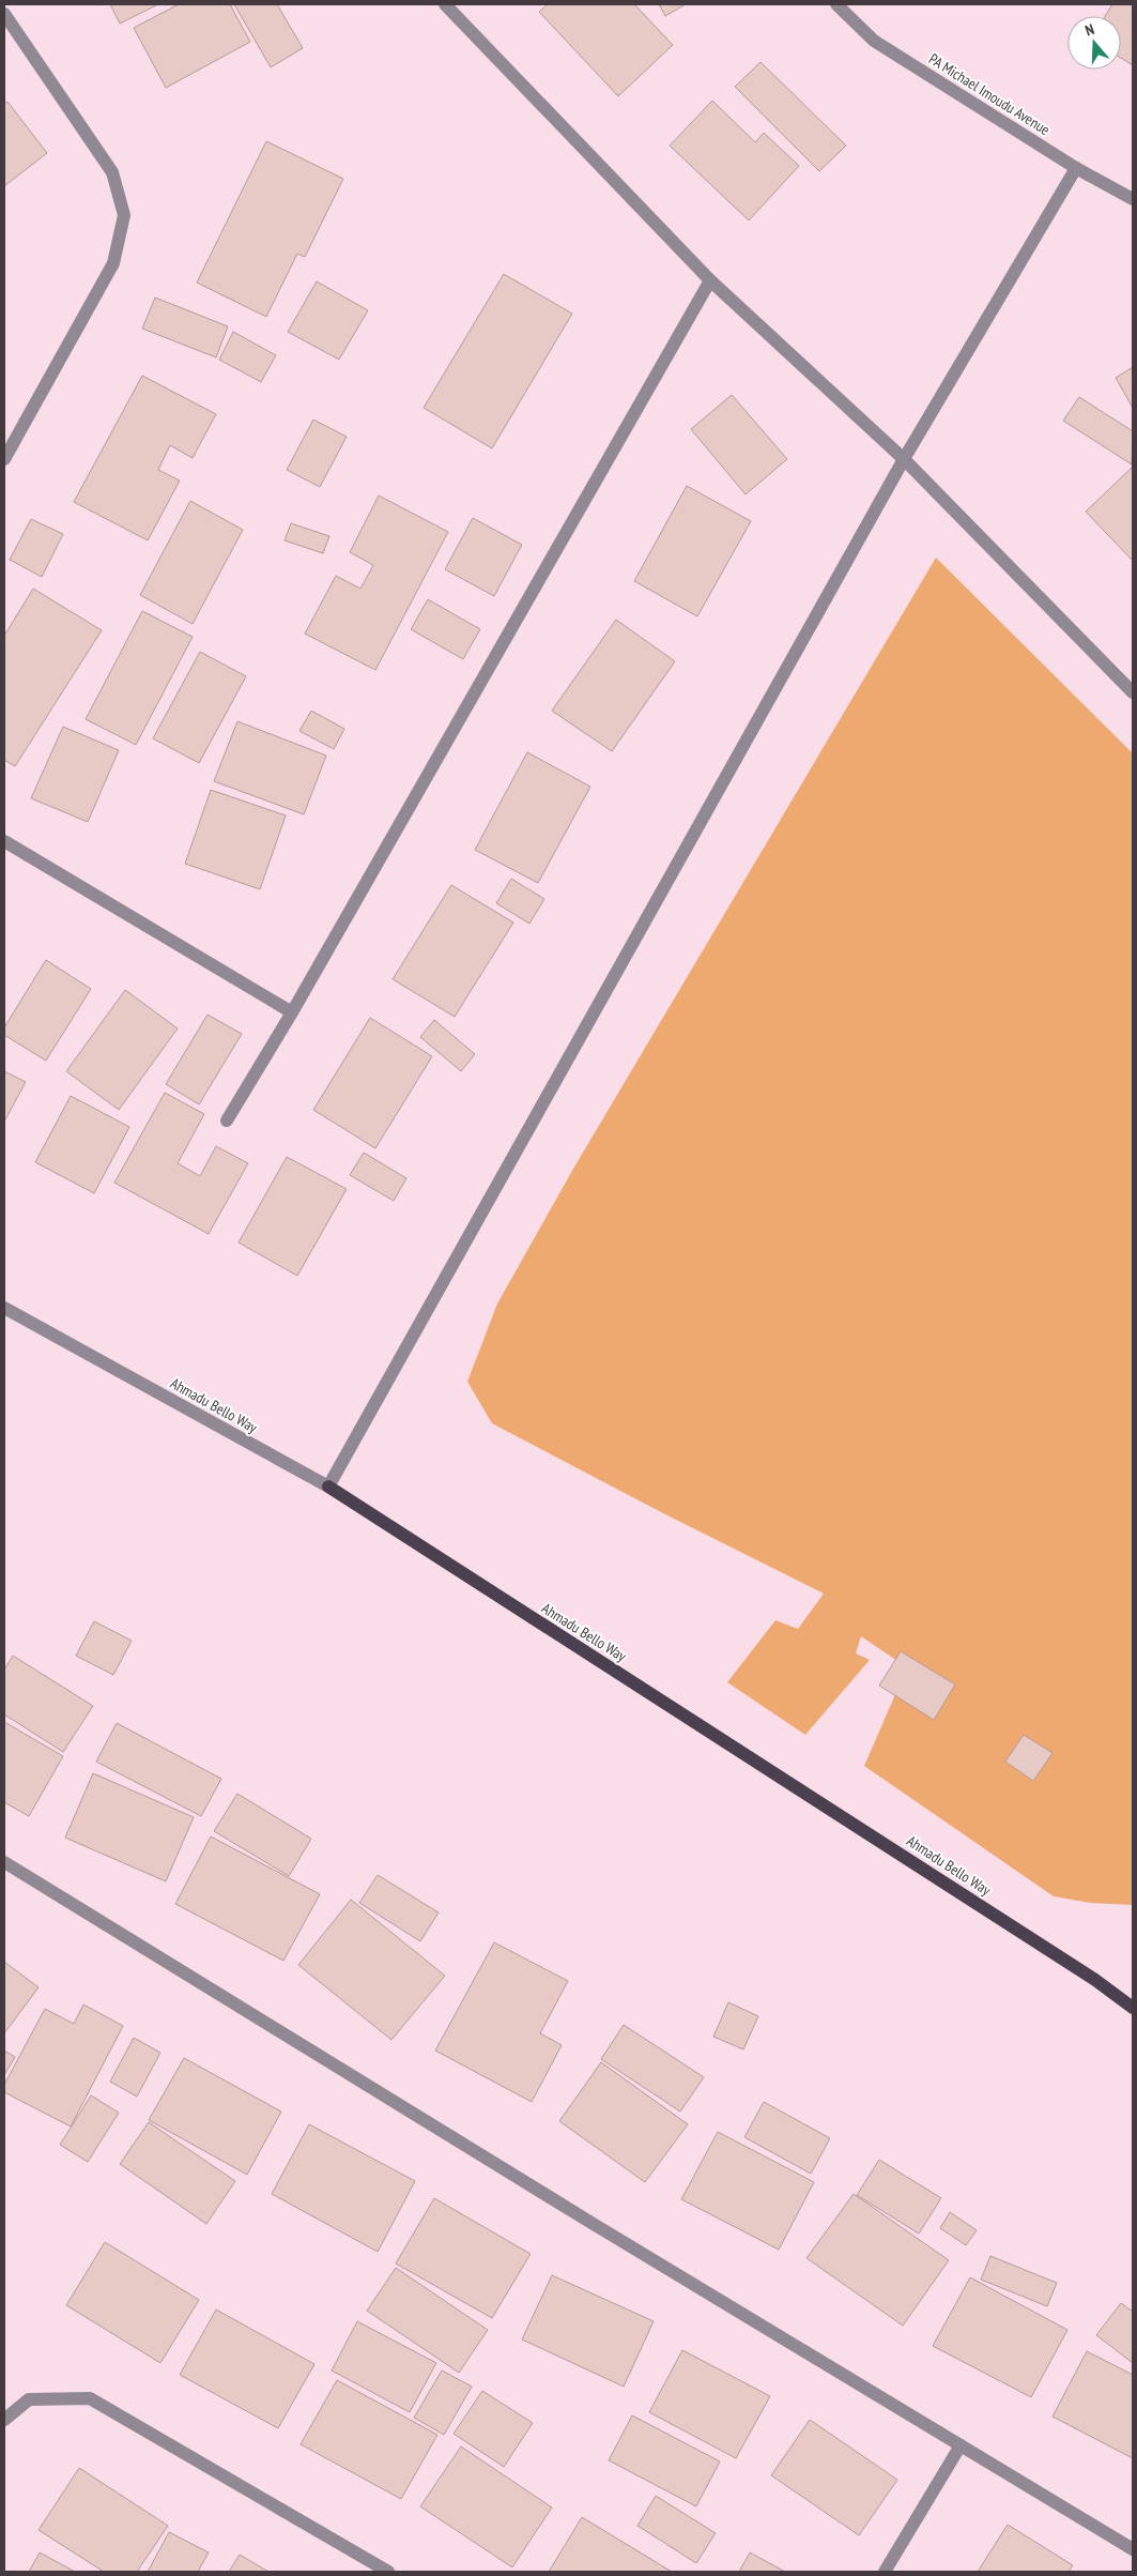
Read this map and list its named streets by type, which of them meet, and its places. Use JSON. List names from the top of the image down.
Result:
{
  "streets": {
    "main road": ["Ahmadu Bello Way"],
    "street": ["PA Michael Imoudu Avenue"]
  },
  "north": "top"
}
